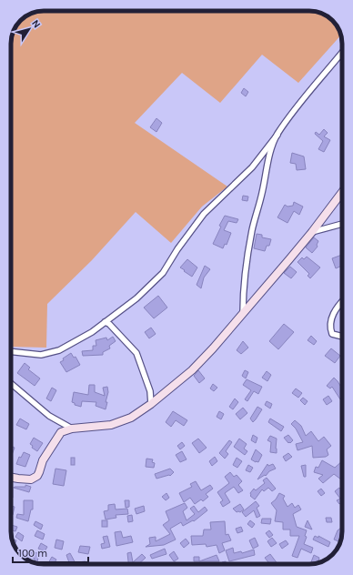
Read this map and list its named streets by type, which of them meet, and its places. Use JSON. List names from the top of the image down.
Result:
{
  "scale_bar": "100 m",
  "north": "top right"
}
